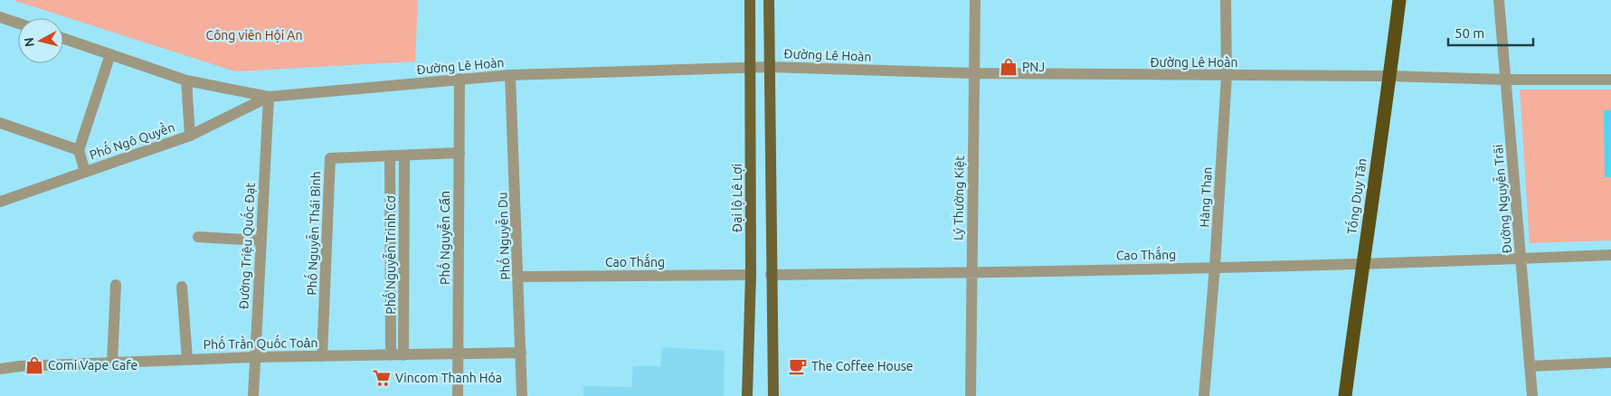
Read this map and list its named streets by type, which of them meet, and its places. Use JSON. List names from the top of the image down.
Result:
{
  "streets": {
    "highway": ["Tống Duy Tân"],
    "main road": ["Đại lộ Lê Lợi"],
    "street": [
      "Đường Lê Hoàn",
      "Phố Ngô Quyền",
      "Hàng Than",
      "Lý Thường Kiệt",
      "Đường Nguyễn Trãi",
      "Phố Nguyễn Thái Bình",
      "Phố Nguyễn Du",
      "Phố Nguyễn Cẩn",
      "Đường Triệu Quốc Đạt",
      "Phố Nguyễn Trinh Cơ",
      "Cao Thắng",
      "Phố Trần Quốc Toản"
    ]
  },
  "crossings": [
    ["Đường Lê Hoàn", "Phố Ngô Quyền"],
    ["Đường Lê Hoàn", "Tống Duy Tân"],
    ["Đường Lê Hoàn", "Hàng Than"],
    ["Đường Lê Hoàn", "Đại lộ Lê Lợi"],
    ["Đường Lê Hoàn", "Lý Thường Kiệt"],
    ["Đường Lê Hoàn", "Đường Nguyễn Trãi"],
    ["Đường Lê Hoàn", "Phố Nguyễn Du"],
    ["Đường Lê Hoàn", "Phố Nguyễn Cẩn"],
    ["Đường Lê Hoàn", "Đường Triệu Quốc Đạt"],
    ["Phố Ngô Quyền", "Đường Triệu Quốc Đạt"],
    ["Tống Duy Tân", "Cao Thắng"],
    ["Hàng Than", "Cao Thắng"],
    ["Đại lộ Lê Lợi", "Cao Thắng"],
    ["Lý Thường Kiệt", "Cao Thắng"],
    ["Đường Nguyễn Trãi", "Cao Thắng"],
    ["Phố Nguyễn Thái Bình", "Phố Nguyễn Cẩn"],
    ["Phố Nguyễn Thái Bình", "Phố Nguyễn Trinh Cơ"],
    ["Phố Nguyễn Thái Bình", "Phố Trần Quốc Toản"],
    ["Phố Nguyễn Du", "Cao Thắng"],
    ["Phố Nguyễn Du", "Phố Trần Quốc Toản"],
    ["Phố Nguyễn Cẩn", "Phố Trần Quốc Toản"],
    ["Đường Triệu Quốc Đạt", "Phố Trần Quốc Toản"],
    ["Phố Nguyễn Trinh Cơ", "Phố Trần Quốc Toản"]
  ],
  "parks": ["Công viên Hội An"],
  "places": {
    "shop": ["PNJ", "Comi Vape Cafe"],
    "cafe": ["The Coffee House"],
    "supermarket": ["Vincom Thanh Hóa"]
  },
  "scale_bar": "50 m",
  "north": "left"
}
